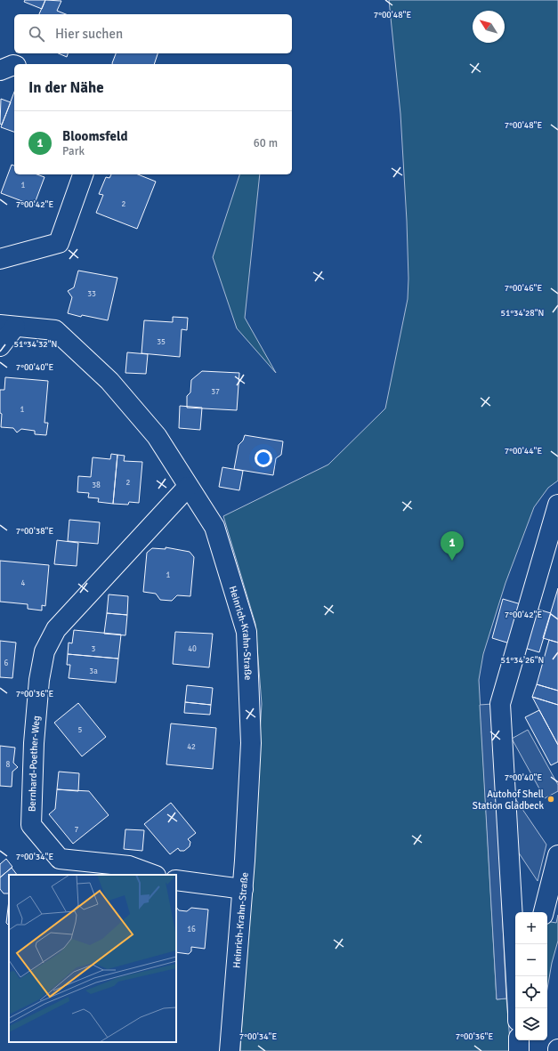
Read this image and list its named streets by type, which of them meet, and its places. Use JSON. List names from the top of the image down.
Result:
{
  "streets": {
    "main road": ["Heinrich-Krahn-Straße", "Bernhard-Poether-Weg"]
  },
  "crossings": [
    ["Heinrich-Krahn-Straße", "Bernhard-Poether-Weg"]
  ],
  "places": ["Autohof Shell Station Gladbeck"],
  "house_numbers": [
    "1",
    "2",
    "33",
    "35",
    "37",
    "1",
    "2",
    "38",
    "1",
    "4",
    "3",
    "40",
    "6",
    "3a",
    "5",
    "42",
    "8",
    "7",
    "16"
  ],
  "north": "top left",
  "page": {
    "search": "Hier suchen",
    "heading": "In der Nähe",
    "list": [
      {
        "mark": "1",
        "name": "Bloomsfeld",
        "note": "Park",
        "value": "60 m"
      }
    ],
    "pins": "1",
    "map_buttons": ["+", "−"]
  },
  "coordinates": [
    "7°00'48\"E",
    "7°00'42\"E",
    "7°00'46\"E",
    "51°34'28\"N",
    "51°34'32\"N",
    "7°00'40\"E",
    "7°00'44\"E",
    "7°00'38\"E",
    "51°34'26\"N",
    "7°00'36\"E",
    "7°00'34\"E"
  ]
}
